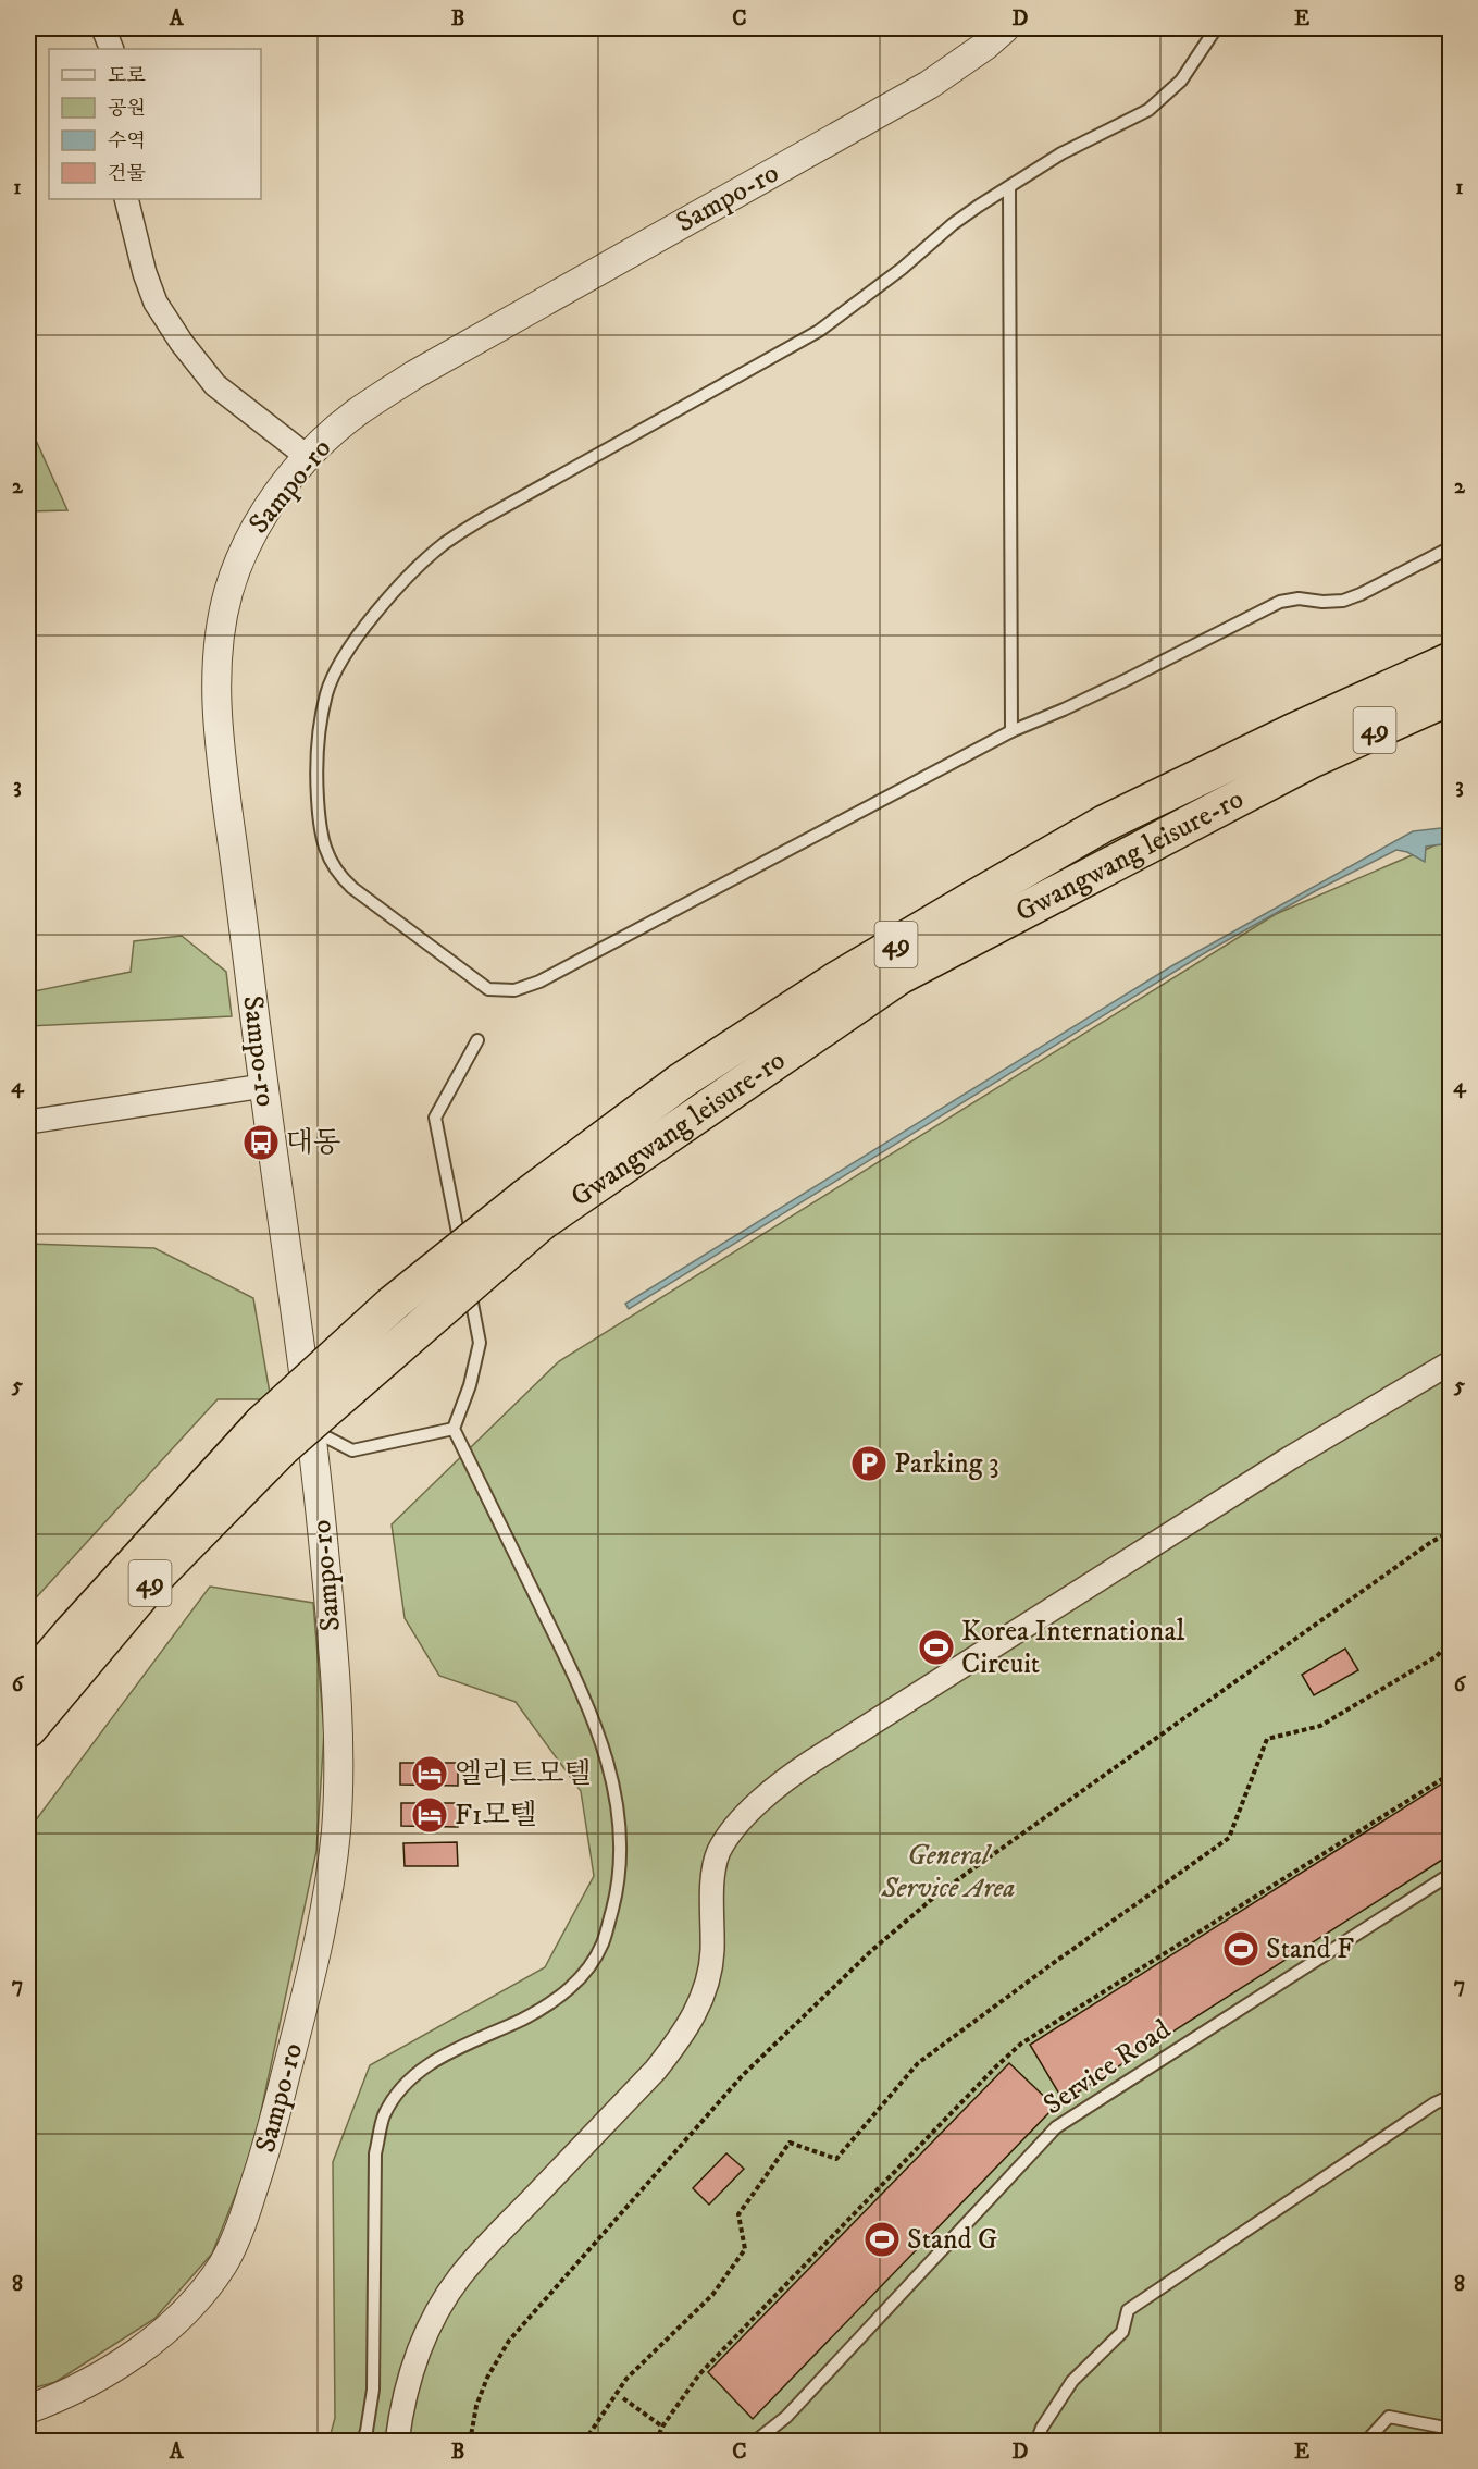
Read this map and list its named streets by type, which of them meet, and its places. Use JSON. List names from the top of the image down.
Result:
{
  "streets": {
    "highway": ["49", "Gwangwang leisure-ro"],
    "street": ["Sampo-ro"],
    "lane": ["Service Road"]
  },
  "parks": ["General Service Area"],
  "places": {
    "bus stop": ["대동"],
    "parking": ["Parking 3"],
    "sports": ["Korea International Circuit", "Stand F", "Stand G"],
    "hotel": ["엘리트모텔", "F1모텔"]
  },
  "legend": [
    "도로",
    "공원",
    "수역",
    "건물"
  ],
  "grid": {
    "columns": [
      "A",
      "B",
      "C",
      "D",
      "E"
    ],
    "rows": [
      "1",
      "2",
      "3",
      "4",
      "5",
      "6",
      "7",
      "8"
    ]
  }
}
